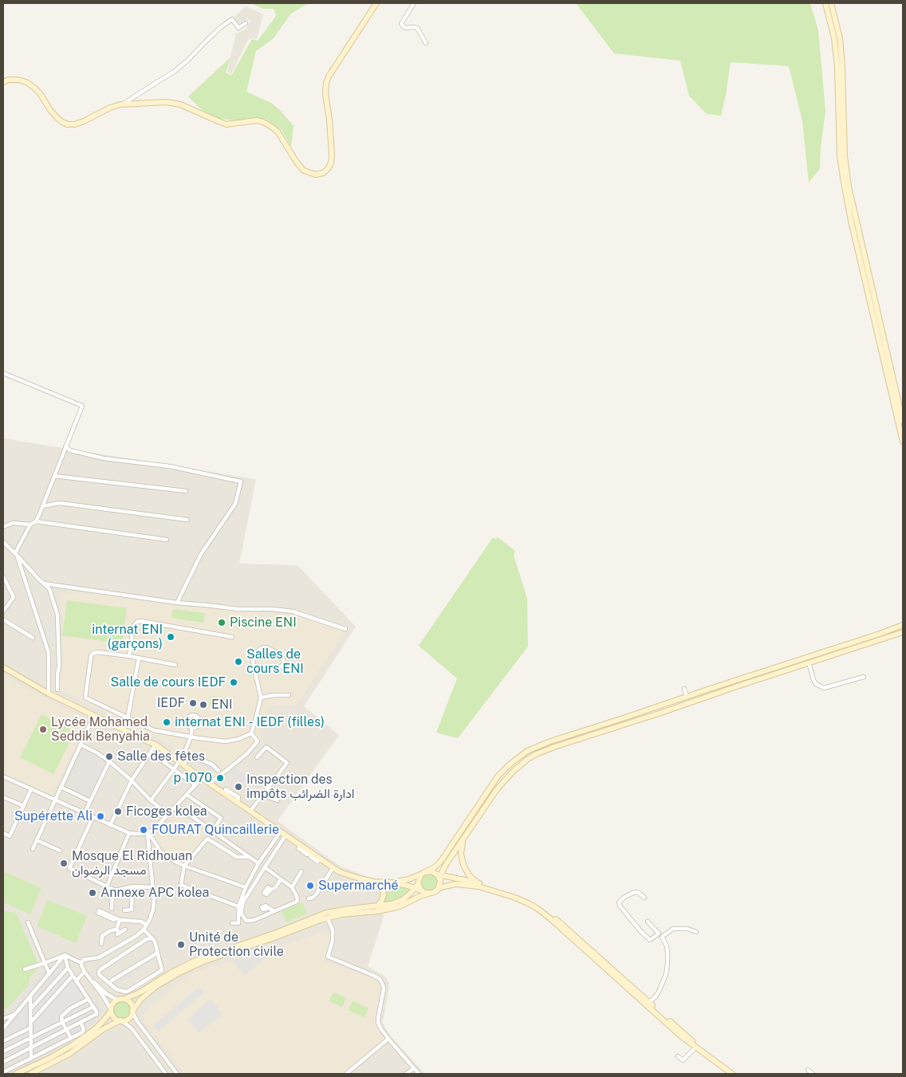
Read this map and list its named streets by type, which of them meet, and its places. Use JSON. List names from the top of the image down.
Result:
{
  "places": [
    "Piscine ENI",
    "internat ENI (garçons)",
    "Salles de cours ENI",
    "Salle de cours IEDF",
    "IEDF",
    "ENI",
    "internat ENI - IEDF (filles)",
    "Lycée Mohamed Seddik Benyahia",
    "Salle des fêtes",
    "p 1070",
    "Inspection des impôts ادارة الضرائب",
    "Ficoges kolea",
    "Supérette Ali",
    "FOURAT Quincaillerie",
    "Mosque El Ridhouan مسجد الرضوان",
    "Supermarché",
    "Annexe APC kolea",
    "Unité de Protection civile"
  ]
}
